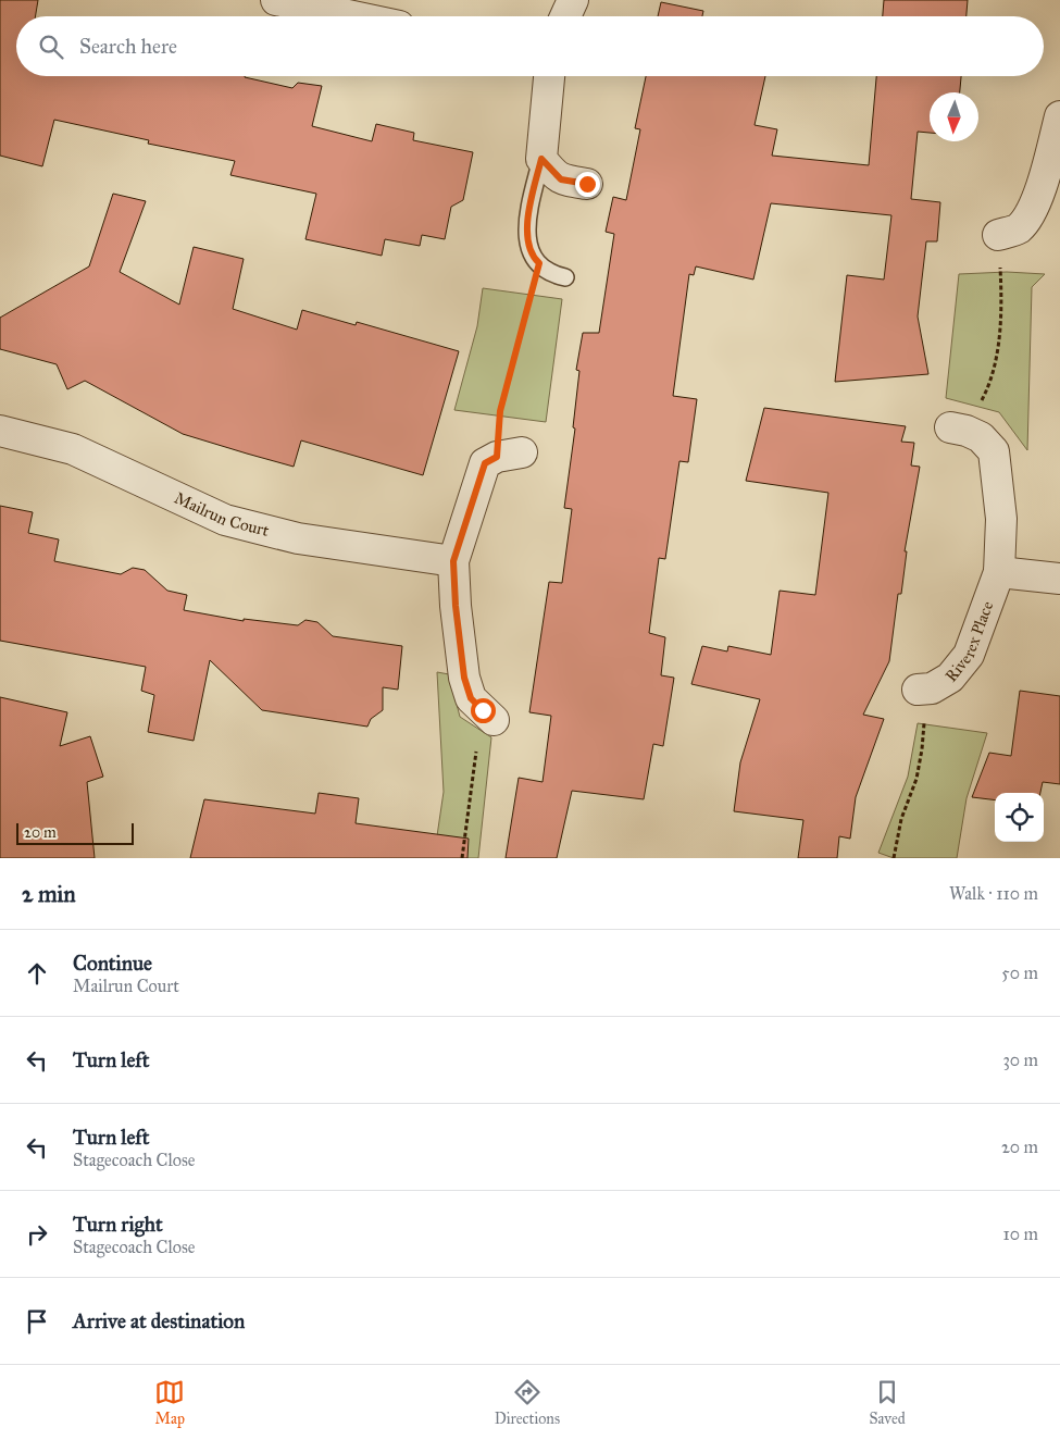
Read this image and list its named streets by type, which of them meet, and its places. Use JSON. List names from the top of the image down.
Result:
{
  "streets": {
    "street": ["Mailrun Court", "Riverex Place"]
  },
  "scale_bar": "20 m",
  "north": "bottom",
  "page": {
    "search": "Search here",
    "scale": "20 m",
    "heading": ["2 min", "Walk · 110 m"],
    "list": [
      ["Continue", "Mailrun Court", "50 m"],
      ["Turn left", "30 m"],
      ["Turn left", "Stagecoach Close", "20 m"],
      ["Turn right", "Stagecoach Close", "10 m"],
      "Arrive at destination"
    ],
    "nav": ["Map", "Directions", "Saved"]
  }
}
